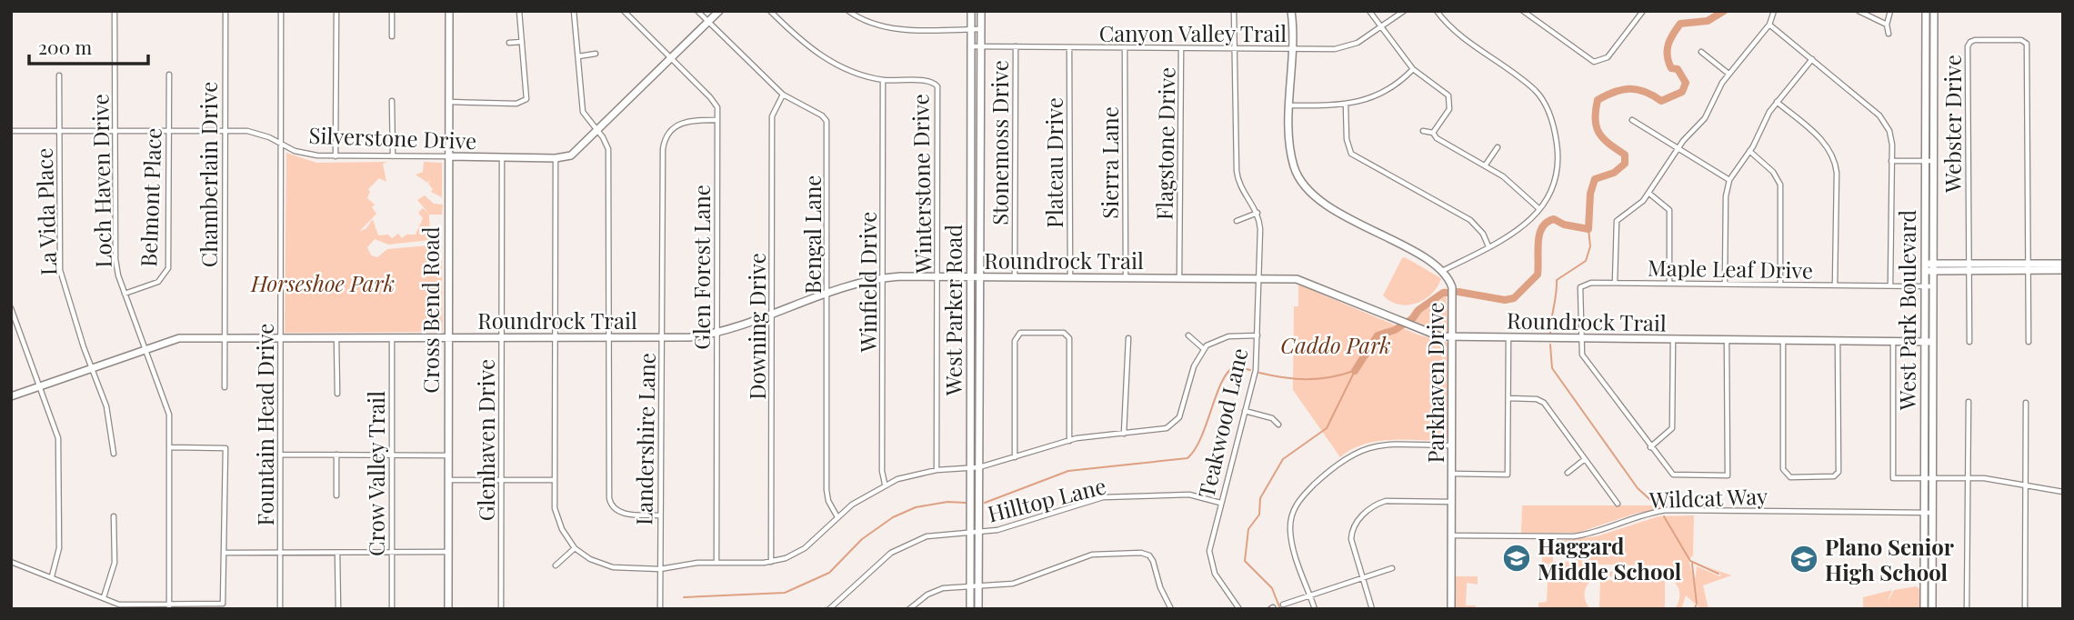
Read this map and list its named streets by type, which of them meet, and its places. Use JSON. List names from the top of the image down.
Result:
{
  "streets": {
    "street": [
      "Canyon Valley Trail",
      "Webster Drive",
      "Silverstone Drive",
      "Stonemoss Drive",
      "Flagstone Drive",
      "Plateau Drive",
      "Sierra Lane",
      "Chamberlain Drive",
      "Loch Haven Drive",
      "Winterstone Drive",
      "Belmont Place",
      "La Vida Place",
      "Bengal Lane",
      "Roundrock Trail",
      "Glen Forest Lane",
      "Maple Leaf Drive",
      "Winfield Drive",
      "Cross Bend Road",
      "West Parker Road",
      "West Park Boulevard",
      "Downing Drive",
      "Parkhaven Drive",
      "Teakwood Lane",
      "Fountain Head Drive",
      "Landershire Lane",
      "Glenhaven Drive",
      "Crow Valley Trail",
      "Wildcat Way",
      "Hilltop Lane"
    ]
  },
  "crossings": [
    ["Canyon Valley Trail", "Stonemoss Drive"],
    ["Canyon Valley Trail", "Flagstone Drive"],
    ["Canyon Valley Trail", "Plateau Drive"],
    ["Canyon Valley Trail", "Sierra Lane"],
    ["Canyon Valley Trail", "West Parker Road"],
    ["Canyon Valley Trail", "Parkhaven Drive"],
    ["Canyon Valley Trail", "Teakwood Lane"],
    ["Silverstone Drive", "Chamberlain Drive"],
    ["Silverstone Drive", "Loch Haven Drive"],
    ["Silverstone Drive", "Belmont Place"],
    ["Silverstone Drive", "La Vida Place"],
    ["Silverstone Drive", "Bengal Lane"],
    ["Silverstone Drive", "Glen Forest Lane"],
    ["Silverstone Drive", "Cross Bend Road"],
    ["Silverstone Drive", "Fountain Head Drive"],
    ["Silverstone Drive", "Glenhaven Drive"],
    ["Stonemoss Drive", "Roundrock Trail"],
    ["Flagstone Drive", "Roundrock Trail"],
    ["Plateau Drive", "Roundrock Trail"],
    ["Sierra Lane", "Roundrock Trail"],
    ["Chamberlain Drive", "Roundrock Trail"],
    ["Loch Haven Drive", "Belmont Place"],
    ["Loch Haven Drive", "Roundrock Trail"],
    ["Winterstone Drive", "Roundrock Trail"],
    ["Winterstone Drive", "Winfield Drive"],
    ["La Vida Place", "Roundrock Trail"],
    ["Bengal Lane", "Roundrock Trail"],
    ["Bengal Lane", "Downing Drive"],
    ["Roundrock Trail", "Glen Forest Lane"],
    ["Roundrock Trail", "Maple Leaf Drive"],
    ["Roundrock Trail", "Winfield Drive"],
    ["Roundrock Trail", "Cross Bend Road"],
    ["Roundrock Trail", "West Parker Road"],
    ["Roundrock Trail", "West Park Boulevard"],
    ["Roundrock Trail", "Downing Drive"],
    ["Roundrock Trail", "Parkhaven Drive"],
    ["Roundrock Trail", "Teakwood Lane"],
    ["Roundrock Trail", "Fountain Head Drive"],
    ["Roundrock Trail", "Landershire Lane"],
    ["Roundrock Trail", "Glenhaven Drive"],
    ["Roundrock Trail", "Crow Valley Trail"],
    ["Glen Forest Lane", "Landershire Lane"],
    ["Maple Leaf Drive", "West Park Boulevard"],
    ["West Parker Road", "Hilltop Lane"],
    ["West Park Boulevard", "Wildcat Way"],
    ["Parkhaven Drive", "Wildcat Way"],
    ["Teakwood Lane", "Hilltop Lane"]
  ],
  "parks": ["Horseshoe Park", "Caddo Park"],
  "places": {
    "school or university": ["Haggard Middle School", "Plano Senior High School"]
  },
  "scale_bar": "200 m"
}
